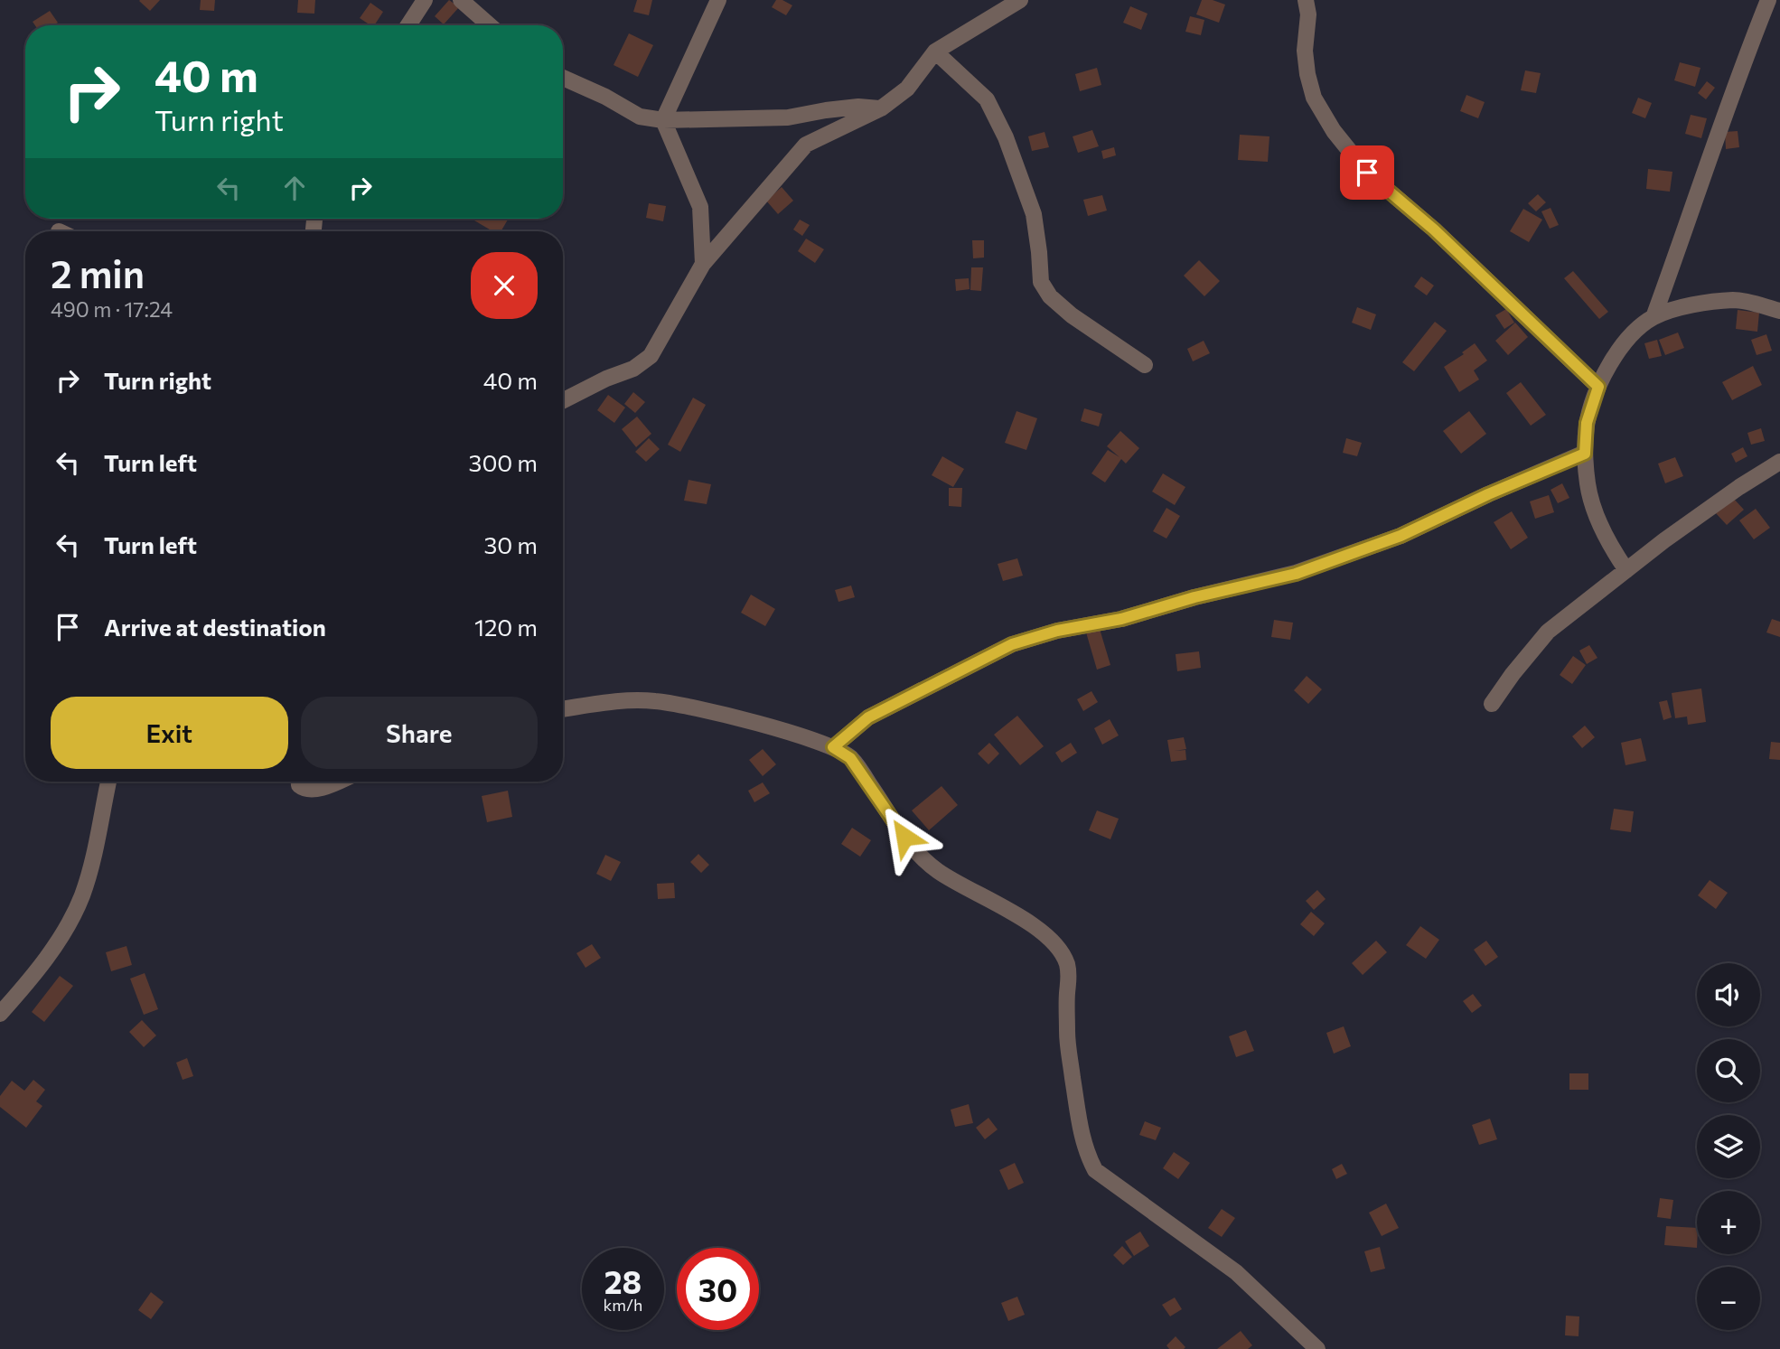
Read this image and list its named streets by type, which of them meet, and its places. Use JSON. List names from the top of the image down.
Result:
{
  "page": {
    "turn": ["40 m", "Turn right"],
    "heading": ["2 min", "490 m · 17:24"],
    "list": [
      {
        "name": "Turn right",
        "value": "40 m"
      },
      {
        "name": "Turn left",
        "value": "300 m"
      },
      {
        "name": "Turn left",
        "value": "30 m"
      },
      {
        "name": "Arrive at destination",
        "value": "120 m"
      }
    ],
    "buttons": ["Exit", "Share"],
    "map_buttons": ["+", "−"],
    "speed": "28 km/h",
    "limit": "30"
  }
}
